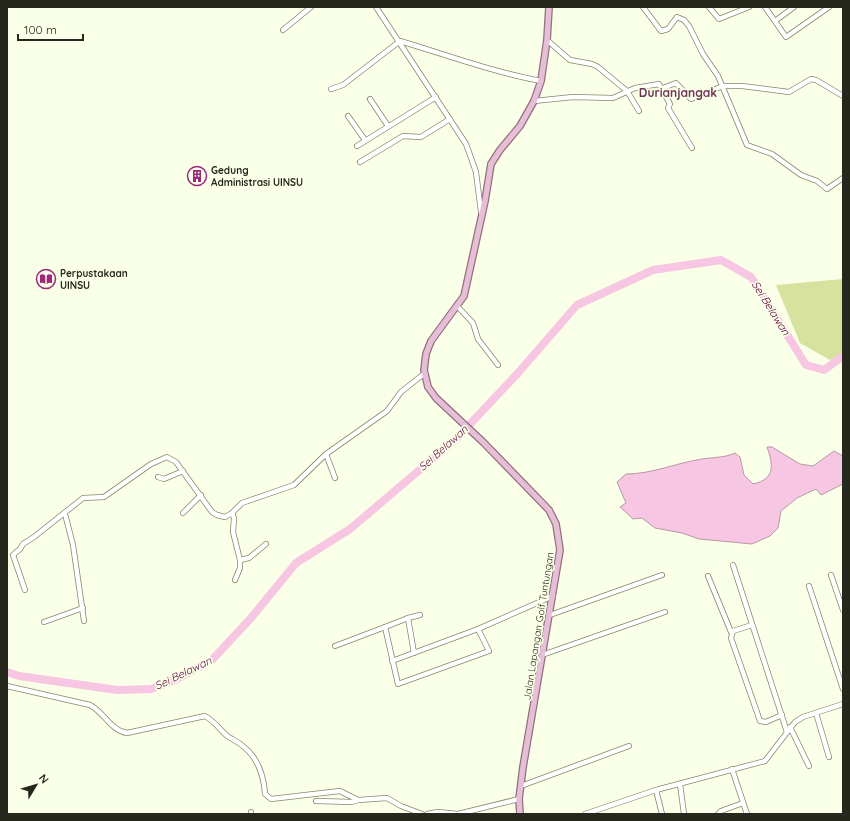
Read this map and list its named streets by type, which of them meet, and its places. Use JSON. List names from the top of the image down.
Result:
{
  "streets": {
    "main road": ["Jalan Lapangan Golf Tuntungan"]
  },
  "districts": ["Durianjangak"],
  "water": ["Sei Belawan"],
  "places": {
    "building": ["Gedung Administrasi UINSU"],
    "library": ["Perpustakaan UINSU"]
  },
  "scale_bar": "100 m",
  "north": "top right"
}
